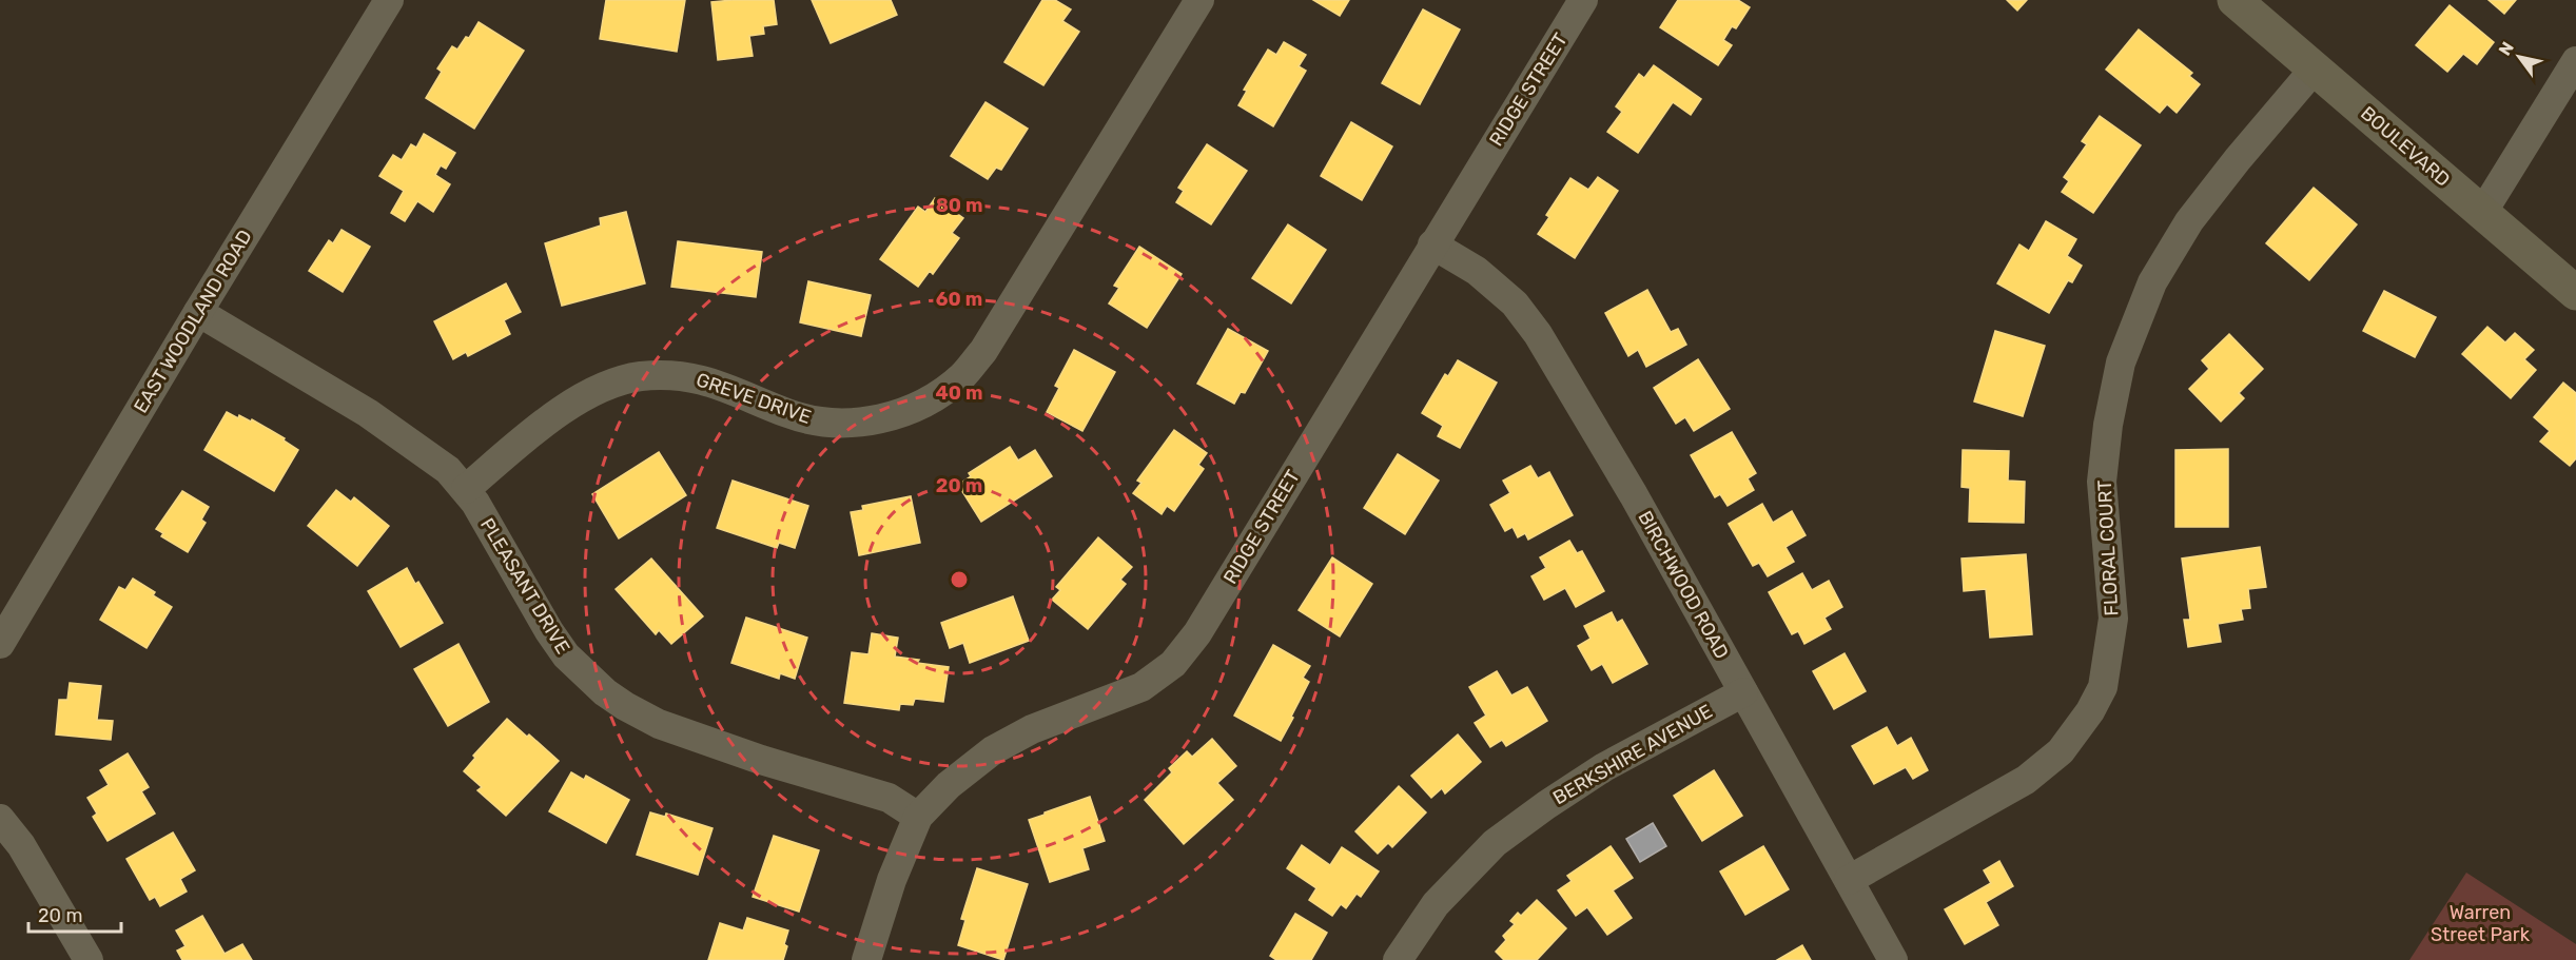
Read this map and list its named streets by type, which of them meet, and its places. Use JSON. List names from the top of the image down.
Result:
{
  "streets": {
    "street": [
      "RIDGE STREET",
      "BOULEVARD",
      "EAST WOODLAND ROAD",
      "GREVE DRIVE",
      "FLORAL COURT",
      "BIRCHWOOD ROAD",
      "PLEASANT DRIVE",
      "BERKSHIRE AVENUE"
    ]
  },
  "crossings": [
    ["RIDGE STREET", "BIRCHWOOD ROAD"],
    ["RIDGE STREET", "PLEASANT DRIVE"],
    ["BOULEVARD", "FLORAL COURT"],
    ["EAST WOODLAND ROAD", "PLEASANT DRIVE"],
    ["GREVE DRIVE", "PLEASANT DRIVE"],
    ["FLORAL COURT", "BIRCHWOOD ROAD"],
    ["BIRCHWOOD ROAD", "BERKSHIRE AVENUE"]
  ],
  "parks": ["Warren Street Park"],
  "scale_bar": "20 m",
  "north": "top left",
  "rings": [
    "80 m",
    "60 m",
    "40 m",
    "20 m"
  ]
}
